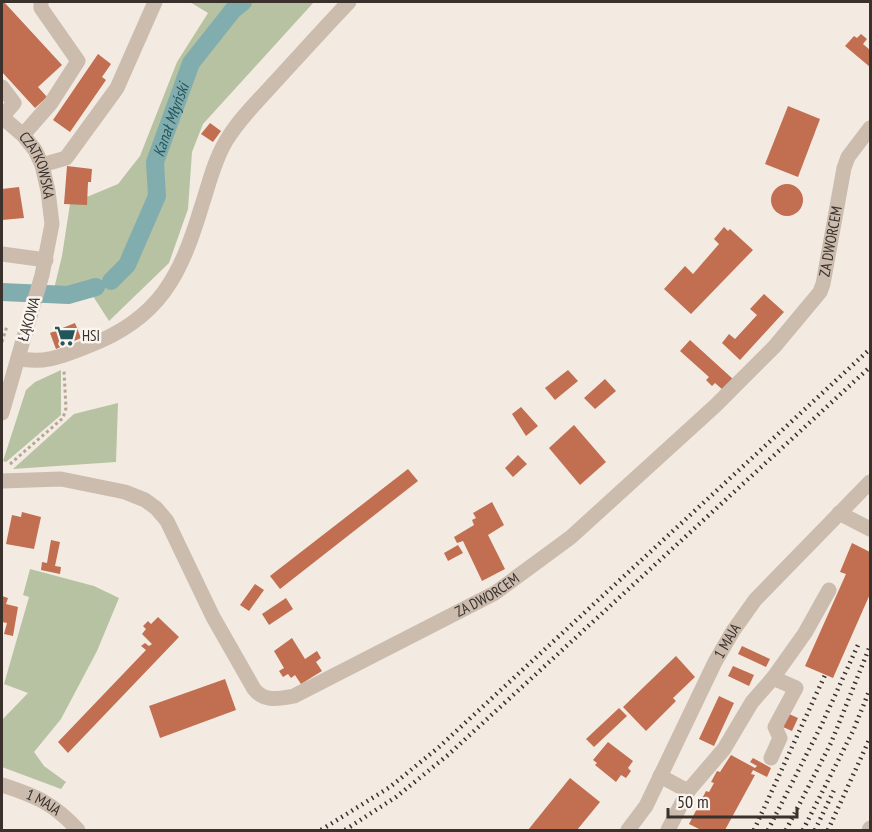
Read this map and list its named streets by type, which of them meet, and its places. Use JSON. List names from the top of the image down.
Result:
{
  "streets": {
    "street": [
      "CZATKOWSKA",
      "ZA DWORCEM",
      "ŁĄKOWA",
      "1 MAJA"
    ]
  },
  "crossings": [
    ["CZATKOWSKA", "ŁĄKOWA"]
  ],
  "water": ["Kanał Młyński"],
  "places": {
    "supermarket": ["HSI"]
  },
  "scale_bar": "50 m"
}
